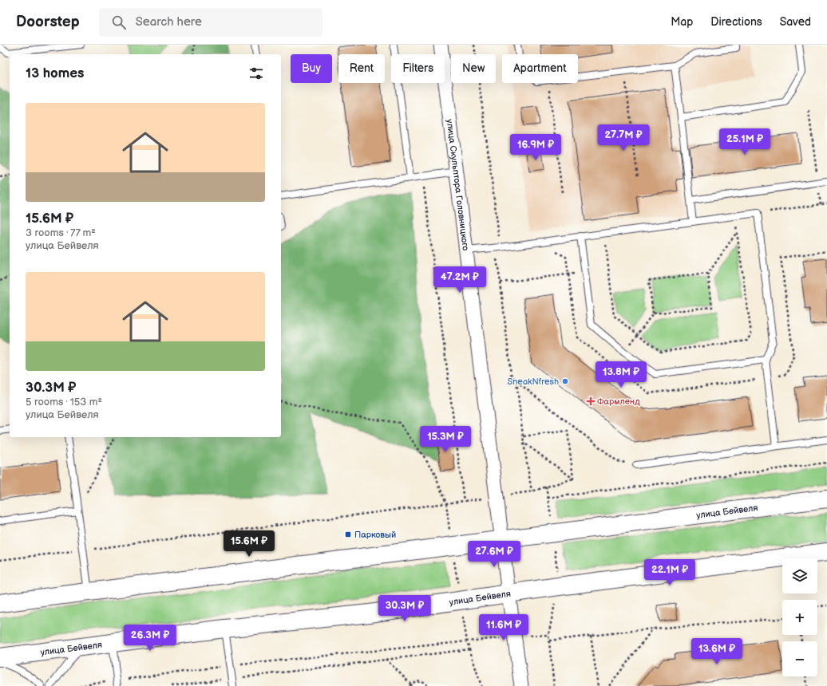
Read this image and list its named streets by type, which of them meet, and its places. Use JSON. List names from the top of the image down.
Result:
{
  "streets": {
    "main road": ["улица Бейвеля"],
    "street": ["улица Скульптора Головницкого"]
  },
  "crossings": [
    ["улица Скульптора Головницкого", "улица Бейвеля"]
  ],
  "places": {
    "other": ["SneakNfresh"],
    "health": ["Фармленд"],
    "transit": ["Парковый"]
  },
  "page": {
    "header": "Doorstep",
    "search": "Search here",
    "nav": ["Map", "Directions", "Saved"],
    "chip": [
      "Buy",
      "Rent",
      "Filters",
      "New",
      "Apartment"
    ],
    "heading": "13 homes",
    "list": [
      {
        "name": "15.6M ₽",
        "note": "3 rooms · 77 m² · улица Бейвеля"
      },
      {
        "name": "30.3M ₽",
        "note": "5 rooms · 153 m² · улица Бейвеля"
      }
    ],
    "price": [
      "27.7M ₽",
      "25.1M ₽",
      "16.9M ₽",
      "47.2M ₽",
      "13.8M ₽",
      "15.3M ₽",
      "15.6M ₽",
      "27.6M ₽",
      "22.1M ₽",
      "30.3M ₽",
      "11.6M ₽",
      "26.3M ₽",
      "13.6M ₽"
    ],
    "map_buttons": ["+", "−"]
  }
}
